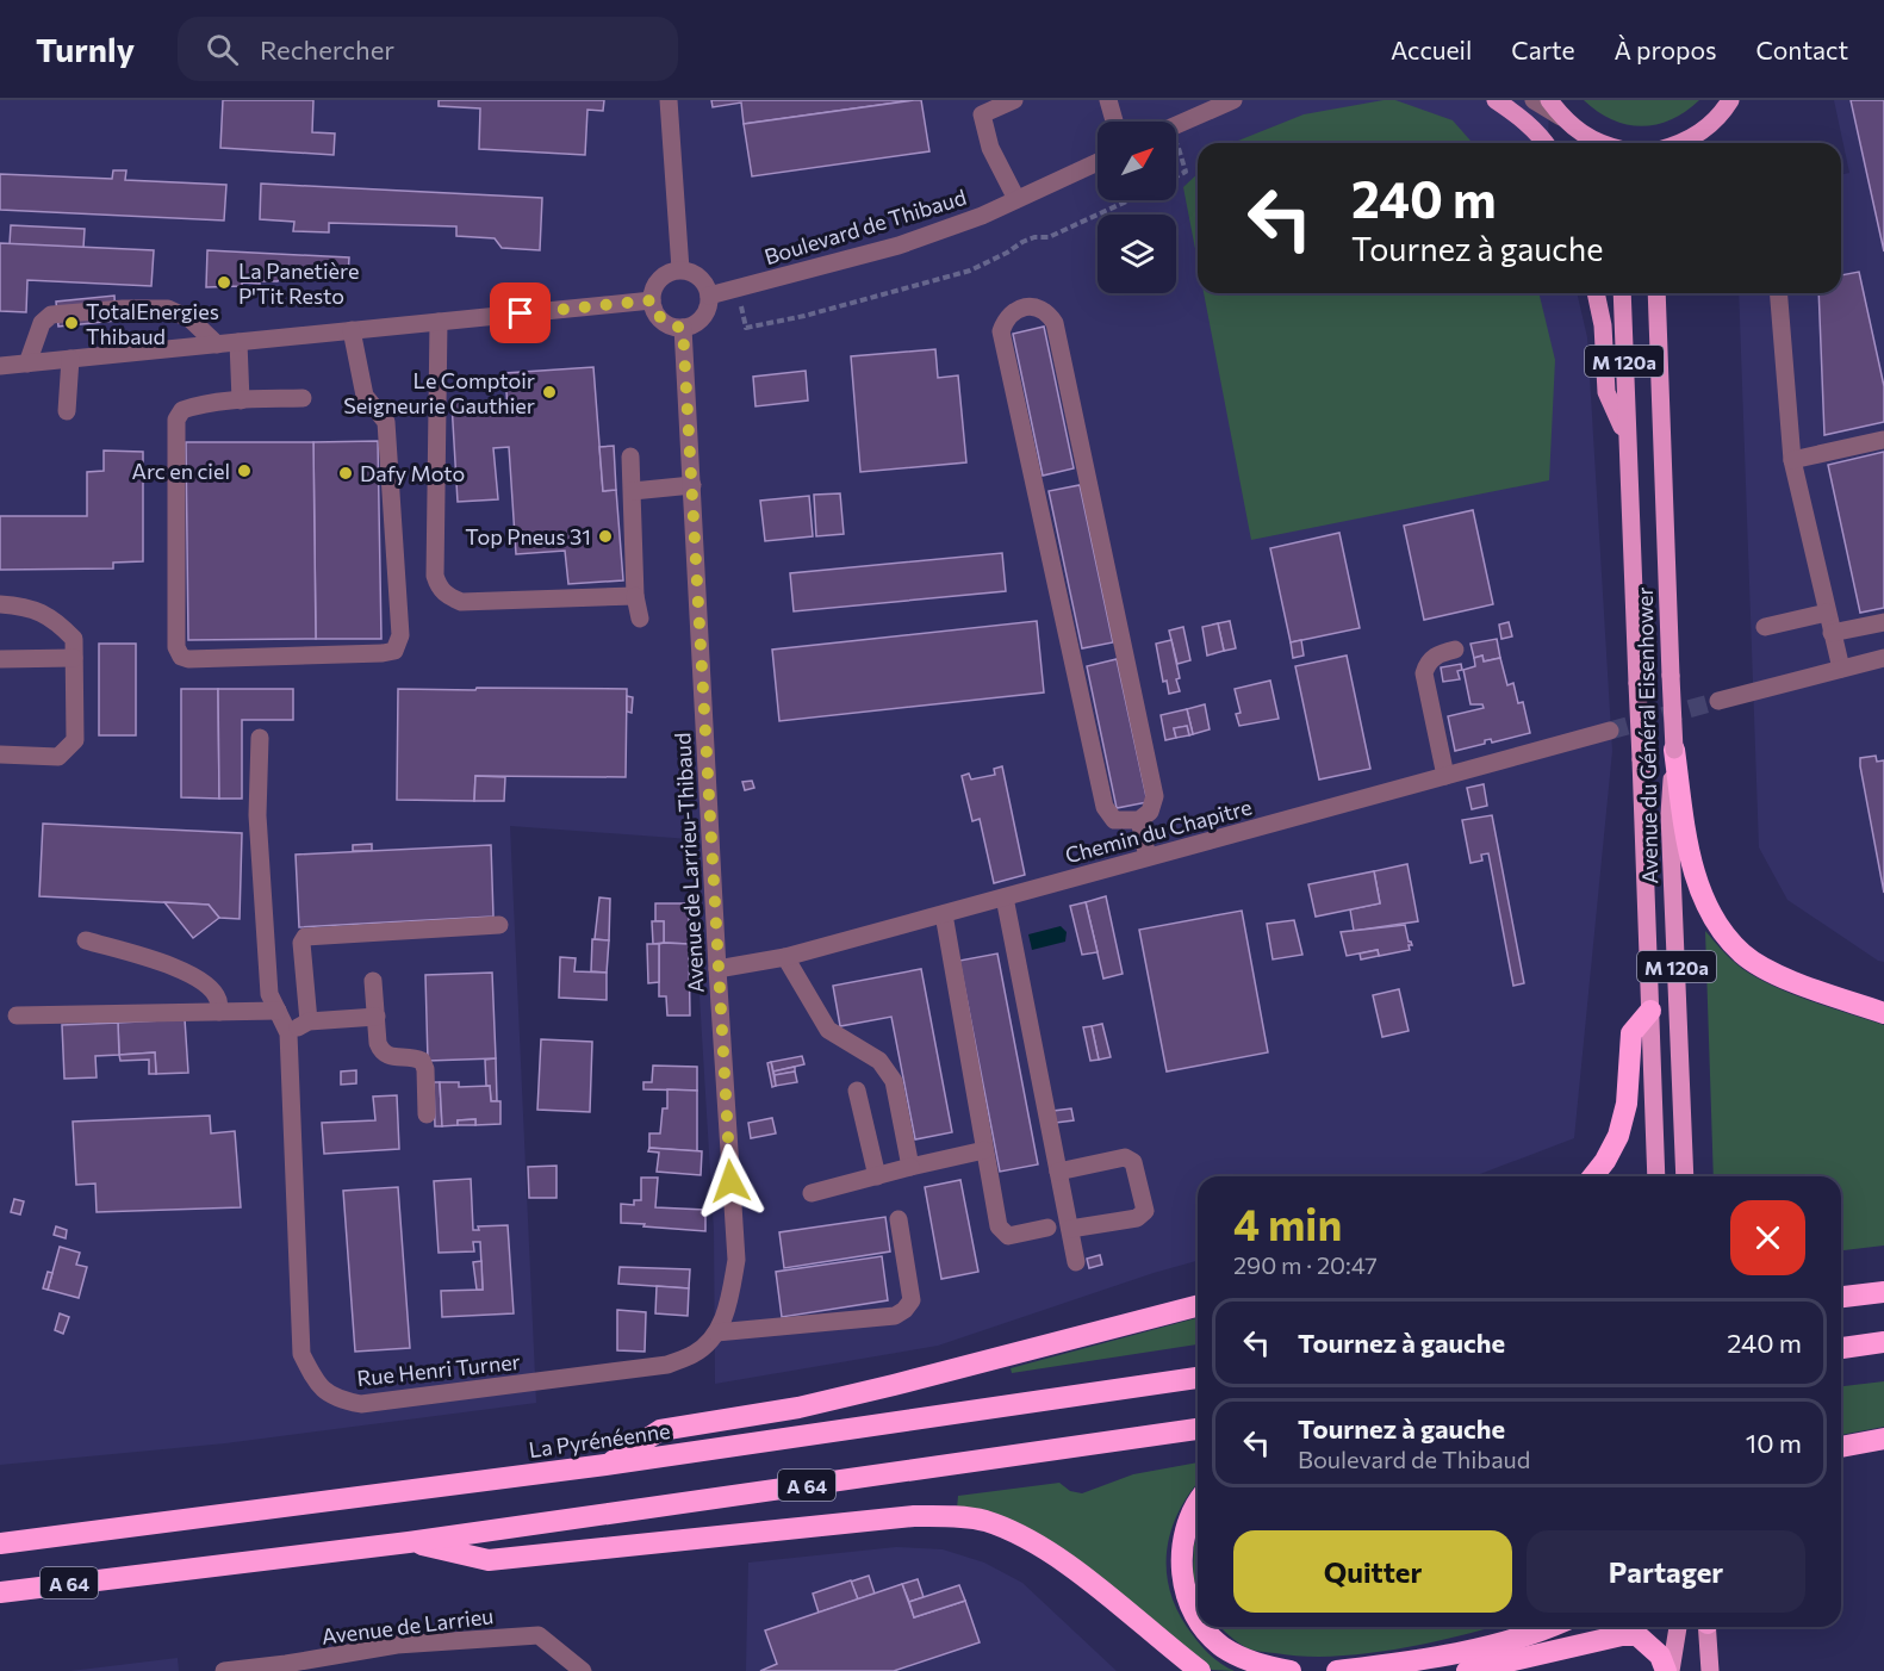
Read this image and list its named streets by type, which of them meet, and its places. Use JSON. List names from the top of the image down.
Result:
{
  "streets": {
    "highway": ["La Pyrénéenne", "A 64"],
    "main road": ["M 120a", "Avenue du Général Eisenhower"],
    "street": [
      "Boulevard de Thibaud",
      "Chemin du Chapitre",
      "Avenue de Larrieu-Thibaud",
      "Rue Henri Turner",
      "Avenue de Larrieu"
    ]
  },
  "crossings": [
    ["Boulevard de Thibaud", "Avenue de Larrieu-Thibaud"],
    ["Chemin du Chapitre", "Avenue de Larrieu-Thibaud"],
    ["Avenue de Larrieu-Thibaud", "Rue Henri Turner"]
  ],
  "places": [
    "La Panetière P'Tit Resto",
    "TotalEnergies Thibaud",
    "Le Comptoir Seigneurie Gauthier",
    "Arc en ciel",
    "Dafy Moto",
    "Top Pneus 31"
  ],
  "north": "top right",
  "page": {
    "header": "Turnly",
    "search": "Rechercher",
    "nav": [
      "Accueil",
      "Carte",
      "À propos",
      "Contact"
    ],
    "turn": ["240 m", "Tournez à gauche"],
    "heading": ["4 min", "290 m · 20:47"],
    "list": [
      {
        "name": "Tournez à gauche",
        "value": "240 m"
      },
      {
        "name": "Tournez à gauche",
        "note": "Boulevard de Thibaud",
        "value": "10 m"
      }
    ],
    "buttons": ["Quitter", "Partager"]
  }
}
